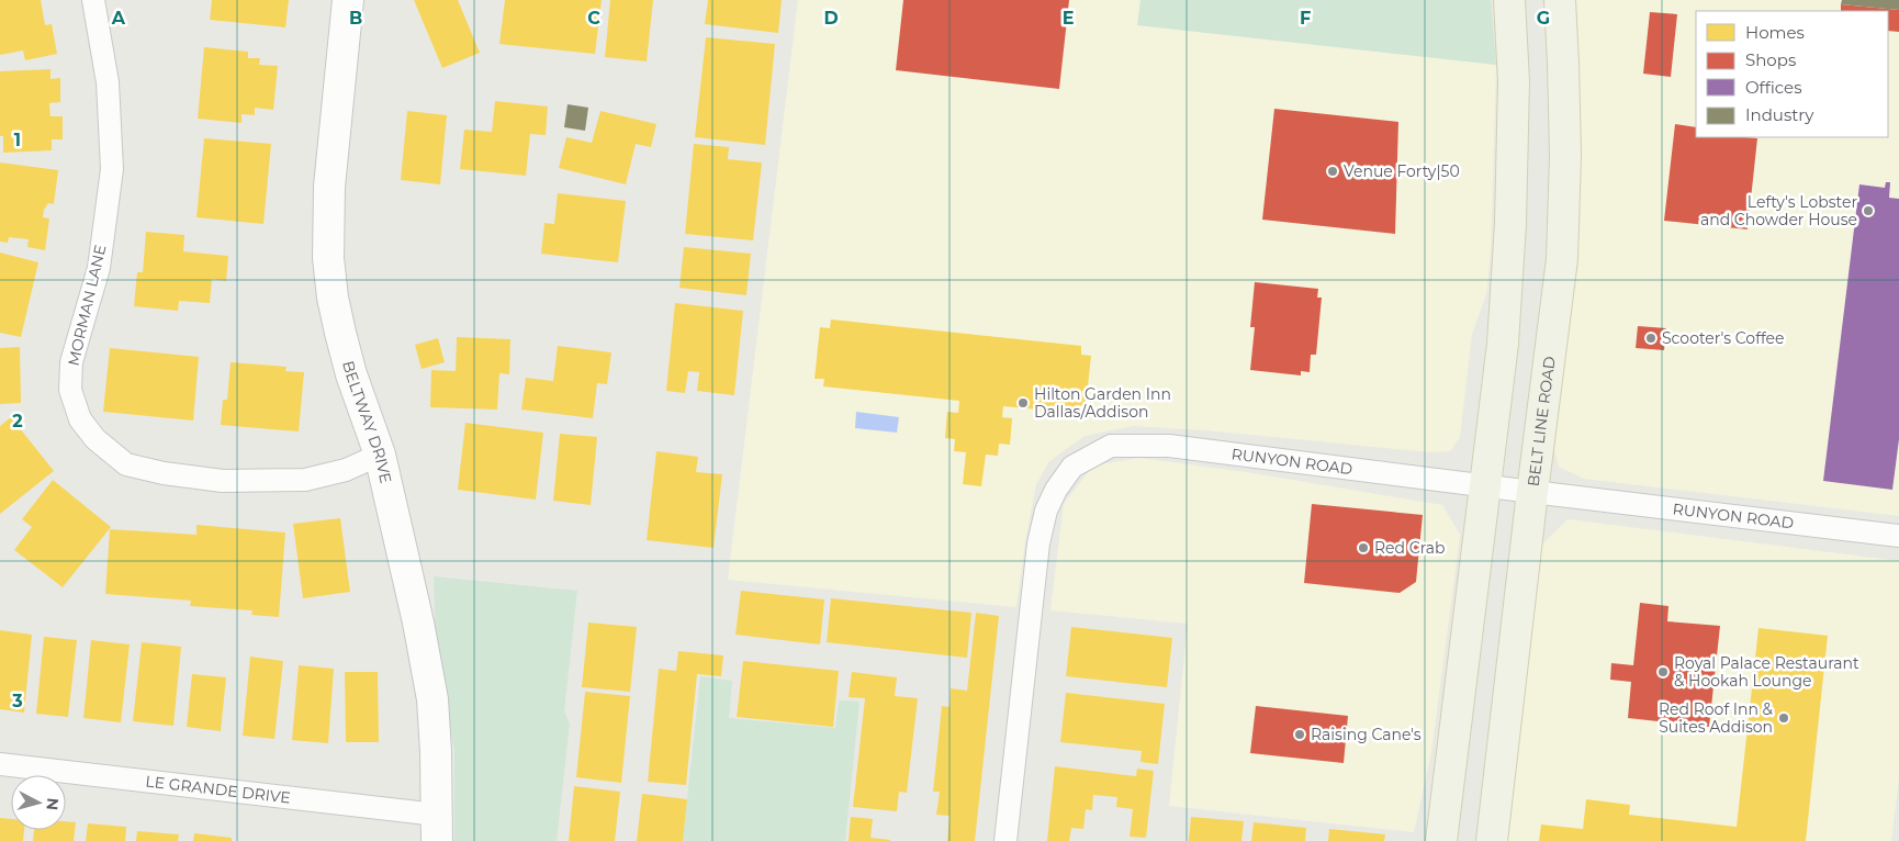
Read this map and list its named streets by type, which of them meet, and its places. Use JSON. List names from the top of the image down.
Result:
{
  "streets": {
    "main road": ["BELT LINE ROAD"],
    "street": [
      "MORMAN LANE",
      "BELTWAY DRIVE",
      "RUNYON ROAD",
      "LE GRANDE DRIVE"
    ]
  },
  "crossings": [
    ["MORMAN LANE", "BELTWAY DRIVE"],
    ["BELTWAY DRIVE", "LE GRANDE DRIVE"],
    ["BELT LINE ROAD", "RUNYON ROAD"]
  ],
  "places": [
    "Venue Forty|50",
    "Lefty's Lobster and Chowder House",
    "Scooter's Coffee",
    "Hilton Garden Inn Dallas/Addison",
    "Red Crab",
    "Royal Palace Restaurant & Hookah Lounge",
    "Red Roof Inn & Suites Addison",
    "Raising Cane's"
  ],
  "legend": [
    "Homes",
    "Shops",
    "Offices",
    "Industry"
  ],
  "north": "right",
  "grid": {
    "columns": [
      "A",
      "B",
      "C",
      "D",
      "E",
      "F",
      "G"
    ],
    "rows": ["1", "2", "3"]
  }
}
